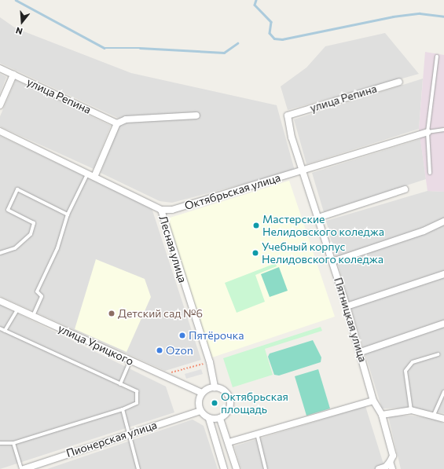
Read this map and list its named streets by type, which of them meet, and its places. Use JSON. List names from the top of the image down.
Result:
{
  "streets": {
    "street": [
      "улица Репина",
      "Октябрьская улица",
      "Лесная улица",
      "Пятницкая улица",
      "улица Урицкого",
      "Пионерская улица"
    ]
  },
  "crossings": [
    ["улица Репина", "Пятницкая улица"],
    ["Октябрьская улица", "Лесная улица"],
    ["Октябрьская улица", "Пятницкая улица"],
    ["Лесная улица", "улица Урицкого"],
    ["Лесная улица", "Пионерская улица"],
    ["улица Урицкого", "Пионерская улица"]
  ],
  "places": [
    "Мастерские Нелидовского коледжа",
    "Учебный корпус Нелидовского коледжа",
    "Детский сад №6",
    "Пятёрочка",
    "Ozon",
    "Октябрьская площадь"
  ],
  "north": "bottom"
}
